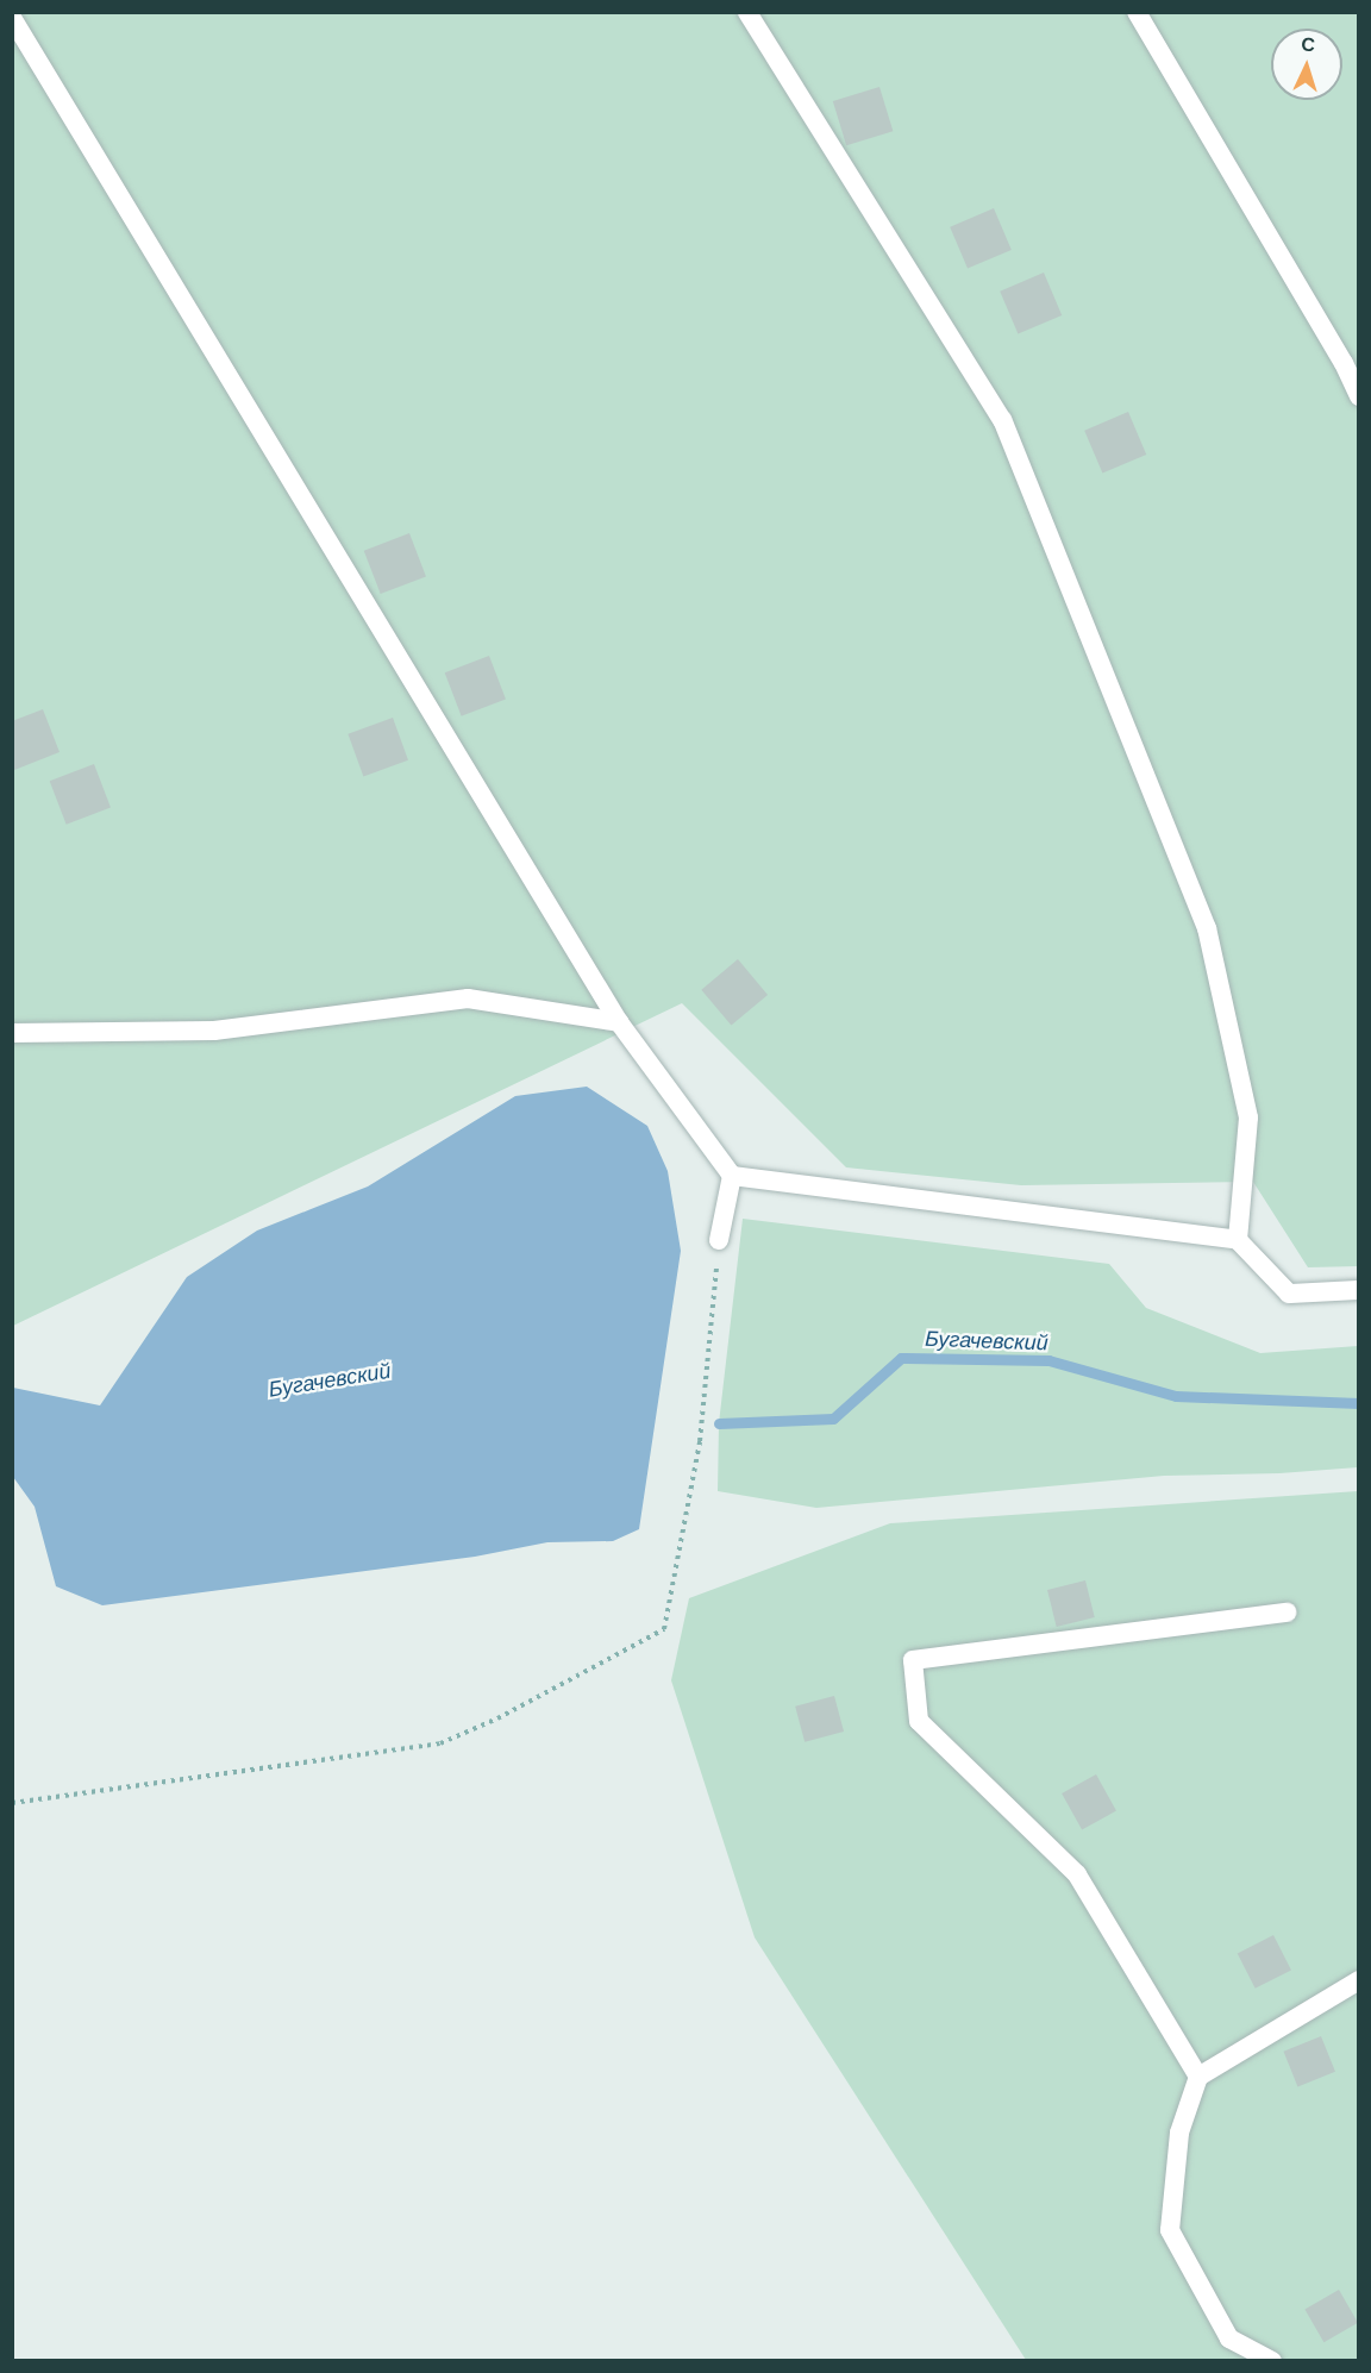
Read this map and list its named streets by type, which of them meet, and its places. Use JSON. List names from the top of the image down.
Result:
{
  "water": ["Бугачевский"],
  "north": "top"
}
